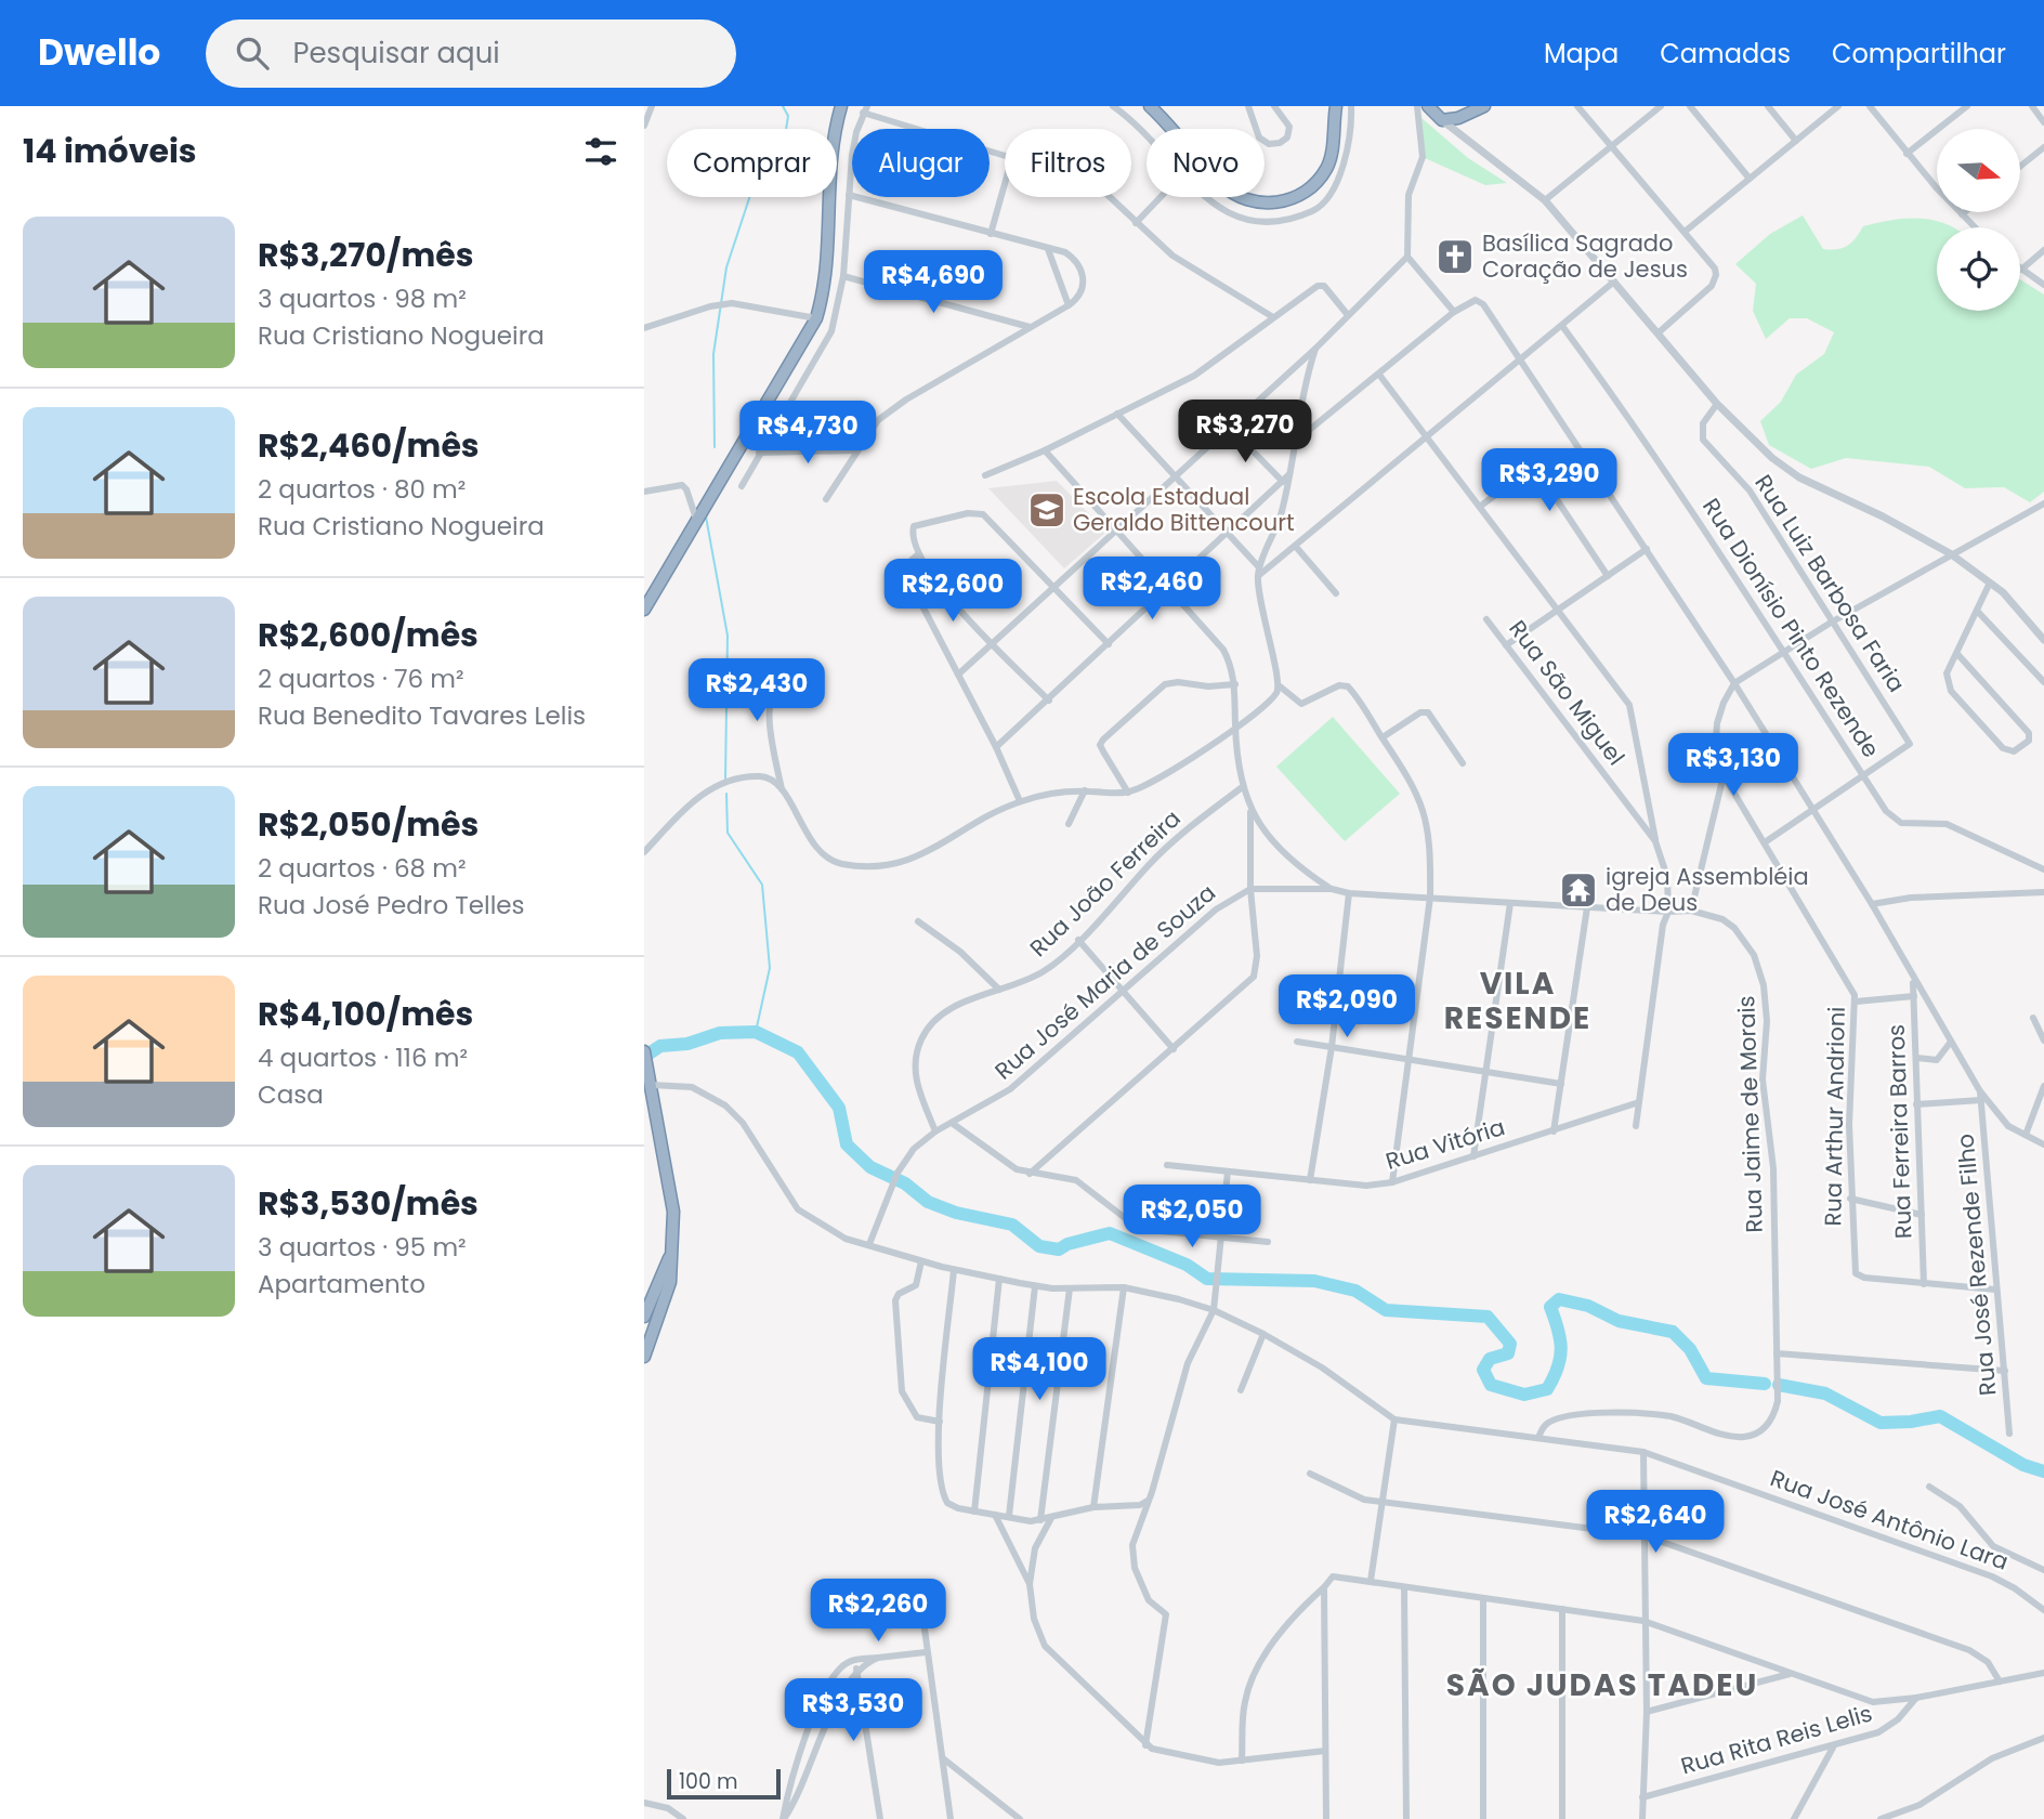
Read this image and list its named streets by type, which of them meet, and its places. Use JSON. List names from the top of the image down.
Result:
{
  "streets": {
    "street": [
      "Rua Luiz Barbosa Faria",
      "Rua Dionísio Pinto Rezende",
      "Rua São Miguel",
      "Rua João Ferreira",
      "Rua José Maria de Souza",
      "Rua Jaime de Morais",
      "Rua Arthur Andrioni",
      "Rua Ferreira Barros",
      "Rua Vitória",
      "Rua José Rezende Filho",
      "Rua José Antônio Lara",
      "Rua Rita Reis Lelis"
    ]
  },
  "crossings": [
    ["Rua Luiz Barbosa Faria", "Rua Dionísio Pinto Rezende"],
    ["Rua São Miguel", "Rua José Maria de Souza"],
    ["Rua São Miguel", "Rua Vitória"],
    ["Rua João Ferreira", "Rua José Maria de Souza"],
    ["Rua José Maria de Souza", "Rua Jaime de Morais"],
    ["Rua Jaime de Morais", "Rua José Antônio Lara"],
    ["Rua Arthur Andrioni", "Rua Ferreira Barros"]
  ],
  "districts": ["VILA RESENDE", "SÃO JUDAS TADEU"],
  "places": {
    "church": ["Basílica Sagrado Coração de Jesus"],
    "school or university": ["Escola Estadual Geraldo Bittencourt"],
    "temple": ["igreja Assembléia de Deus"]
  },
  "scale_bar": "100 m",
  "north": "right",
  "page": {
    "header": "Dwello",
    "search": "Pesquisar aqui",
    "nav": ["Mapa", "Camadas", "Compartilhar"],
    "heading": "14 imóveis",
    "chip": [
      "Comprar",
      "Alugar",
      "Filtros",
      "Novo"
    ],
    "list": [
      {
        "name": "R$3,270/mês",
        "note": "3 quartos · 98 m² · Rua Cristiano Nogueira"
      },
      {
        "name": "R$2,460/mês",
        "note": "2 quartos · 80 m² · Rua Cristiano Nogueira"
      },
      {
        "name": "R$2,600/mês",
        "note": "2 quartos · 76 m² · Rua Benedito Tavares Lelis"
      },
      {
        "name": "R$2,050/mês",
        "note": "2 quartos · 68 m² · Rua José Pedro Telles"
      },
      {
        "name": "R$4,100/mês",
        "note": "4 quartos · 116 m² · Casa"
      },
      {
        "name": "R$3,530/mês",
        "note": "3 quartos · 95 m² · Apartamento"
      }
    ],
    "price": [
      "R$4,690",
      "R$3,270",
      "R$4,730",
      "R$3,290",
      "R$2,460",
      "R$2,600",
      "R$2,430",
      "R$3,130",
      "R$2,090",
      "R$2,050",
      "R$4,100",
      "R$2,640",
      "R$2,260",
      "R$3,530"
    ],
    "scale": "100 m"
  }
}
